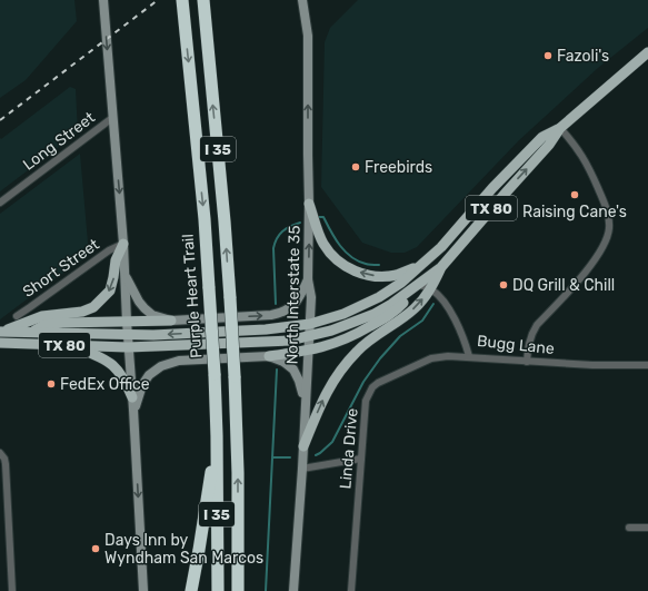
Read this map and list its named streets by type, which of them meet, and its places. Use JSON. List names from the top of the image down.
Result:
{
  "streets": {
    "highway": ["I 35", "Purple Heart Trail"],
    "main road": ["TX 80", "North Interstate 35"],
    "street": [
      "Long Street",
      "Short Street",
      "Bugg Lane",
      "Linda Drive"
    ]
  },
  "crossings": [
    ["TX 80", "North Interstate 35"],
    ["TX 80", "Bugg Lane"],
    ["Bugg Lane", "Linda Drive"]
  ],
  "one_way": ["North Interstate 35"],
  "places": [
    "Fazoli's",
    "Freebirds",
    "Raising Cane's",
    "DQ Grill & Chill",
    "FedEx Office",
    "Days Inn by Wyndham San Marcos"
  ]
}
